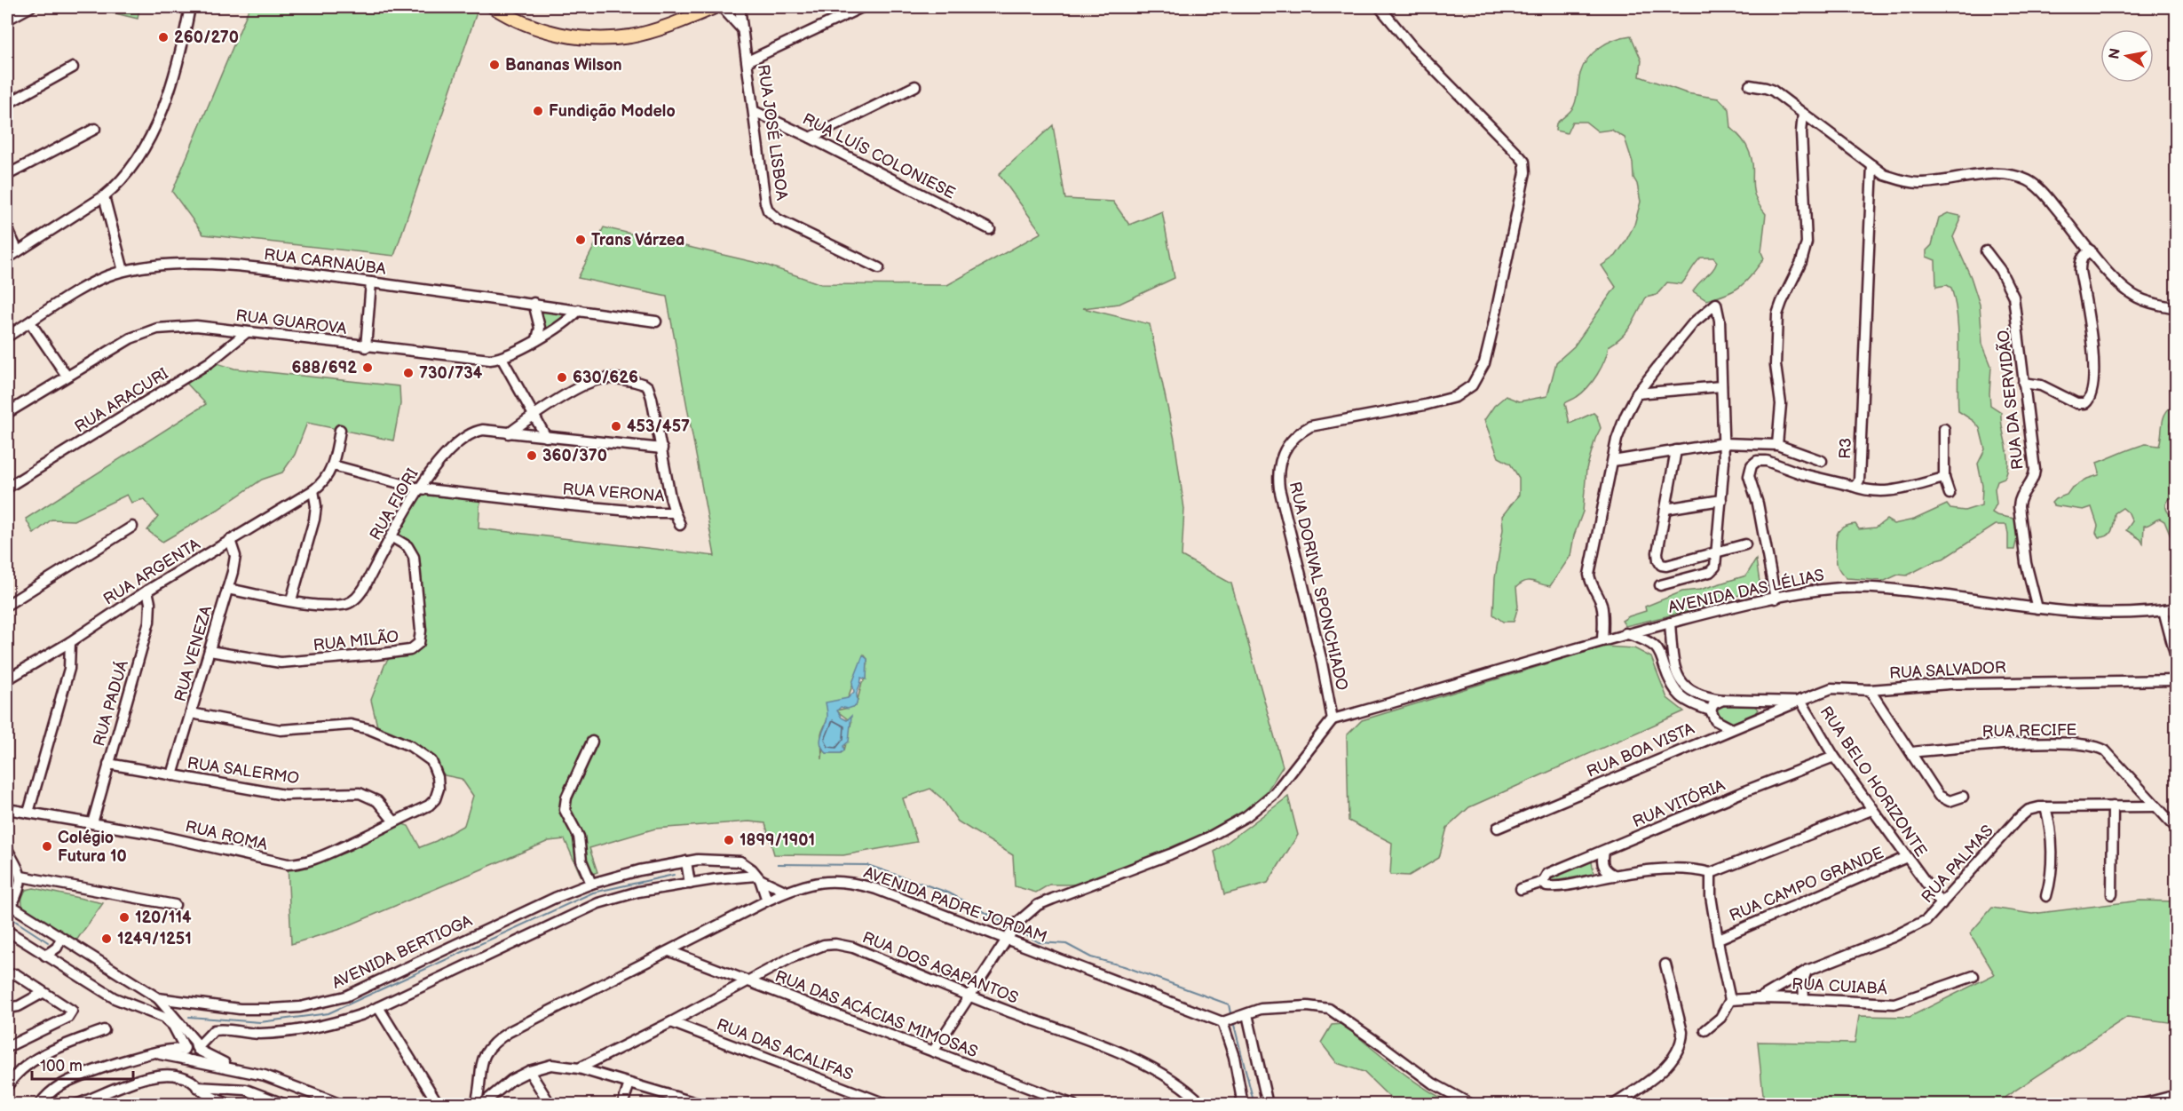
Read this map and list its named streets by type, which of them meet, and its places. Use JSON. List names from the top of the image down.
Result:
{
  "streets": {
    "street": [
      "RUA JOSÉ LISBOA",
      "RUA LUÍS COLONIESE",
      "RUA CARNAÚBA",
      "RUA GUAROVA",
      "RUA DA SERVIDÃO.",
      "RUA ARACURI",
      "R3",
      "RUA VERONA",
      "RUA FIORI",
      "RUA ARGENTA",
      "RUA DORIVAL SPONCHIADO",
      "AVENIDA DAS LÉLIAS",
      "RUA MILÃO",
      "RUA VENEZA",
      "RUA SALVADOR",
      "RUA PADUÁ",
      "RUA RECIFE",
      "RUA BOA VISTA",
      "RUA SALERMO",
      "RUA BELO HORIZONTE",
      "RUA VITÓRIA",
      "RUA ROMA",
      "RUA PALMAS",
      "RUA CAMPO GRANDE",
      "AVENIDA PADRE JORDAM",
      "AVENIDA BERTIOGA",
      "RUA DOS AGAPANTOS",
      "RUA CUIABÁ",
      "RUA DAS ACÁCIAS MIMOSAS",
      "RUA DAS ACALIFAS"
    ]
  },
  "crossings": [
    ["RUA JOSÉ LISBOA", "RUA LUÍS COLONIESE"],
    ["RUA CARNAÚBA", "RUA GUAROVA"],
    ["RUA GUAROVA", "RUA ARACURI"],
    ["RUA DA SERVIDÃO.", "AVENIDA DAS LÉLIAS"],
    ["R3", "AVENIDA DAS LÉLIAS"],
    ["RUA VERONA", "RUA FIORI"],
    ["RUA VERONA", "RUA ARGENTA"],
    ["RUA FIORI", "RUA MILÃO"],
    ["RUA FIORI", "RUA VENEZA"],
    ["RUA ARGENTA", "RUA VENEZA"],
    ["RUA ARGENTA", "RUA PADUÁ"],
    ["RUA DORIVAL SPONCHIADO", "AVENIDA DAS LÉLIAS"],
    ["AVENIDA DAS LÉLIAS", "RUA SALVADOR"],
    ["RUA MILÃO", "RUA VENEZA"],
    ["RUA VENEZA", "RUA SALERMO"],
    ["RUA VENEZA", "RUA ROMA"],
    ["RUA SALVADOR", "RUA BOA VISTA"],
    ["RUA SALVADOR", "RUA BELO HORIZONTE"],
    ["RUA PADUÁ", "RUA SALERMO"],
    ["RUA PADUÁ", "RUA ROMA"],
    ["RUA RECIFE", "RUA PALMAS"],
    ["RUA BOA VISTA", "RUA BELO HORIZONTE"],
    ["RUA SALERMO", "RUA ROMA"],
    ["RUA BELO HORIZONTE", "RUA VITÓRIA"],
    ["RUA BELO HORIZONTE", "RUA PALMAS"],
    ["RUA BELO HORIZONTE", "RUA CAMPO GRANDE"],
    ["RUA PALMAS", "RUA CUIABÁ"],
    ["AVENIDA PADRE JORDAM", "AVENIDA BERTIOGA"],
    ["AVENIDA PADRE JORDAM", "RUA DAS ACÁCIAS MIMOSAS"],
    ["RUA DOS AGAPANTOS", "RUA DAS ACÁCIAS MIMOSAS"],
    ["RUA DOS AGAPANTOS", "RUA DAS ACALIFAS"]
  ],
  "places": [
    "260/270",
    "Bananas Wilson",
    "Fundição Modelo",
    "Trans Várzea",
    "688/692",
    "730/734",
    "630/626",
    "453/457",
    "360/370",
    "1899/1901",
    "Colégio Futura 10",
    "120/114",
    "1249/1251"
  ],
  "scale_bar": "100 m",
  "north": "left"
}
